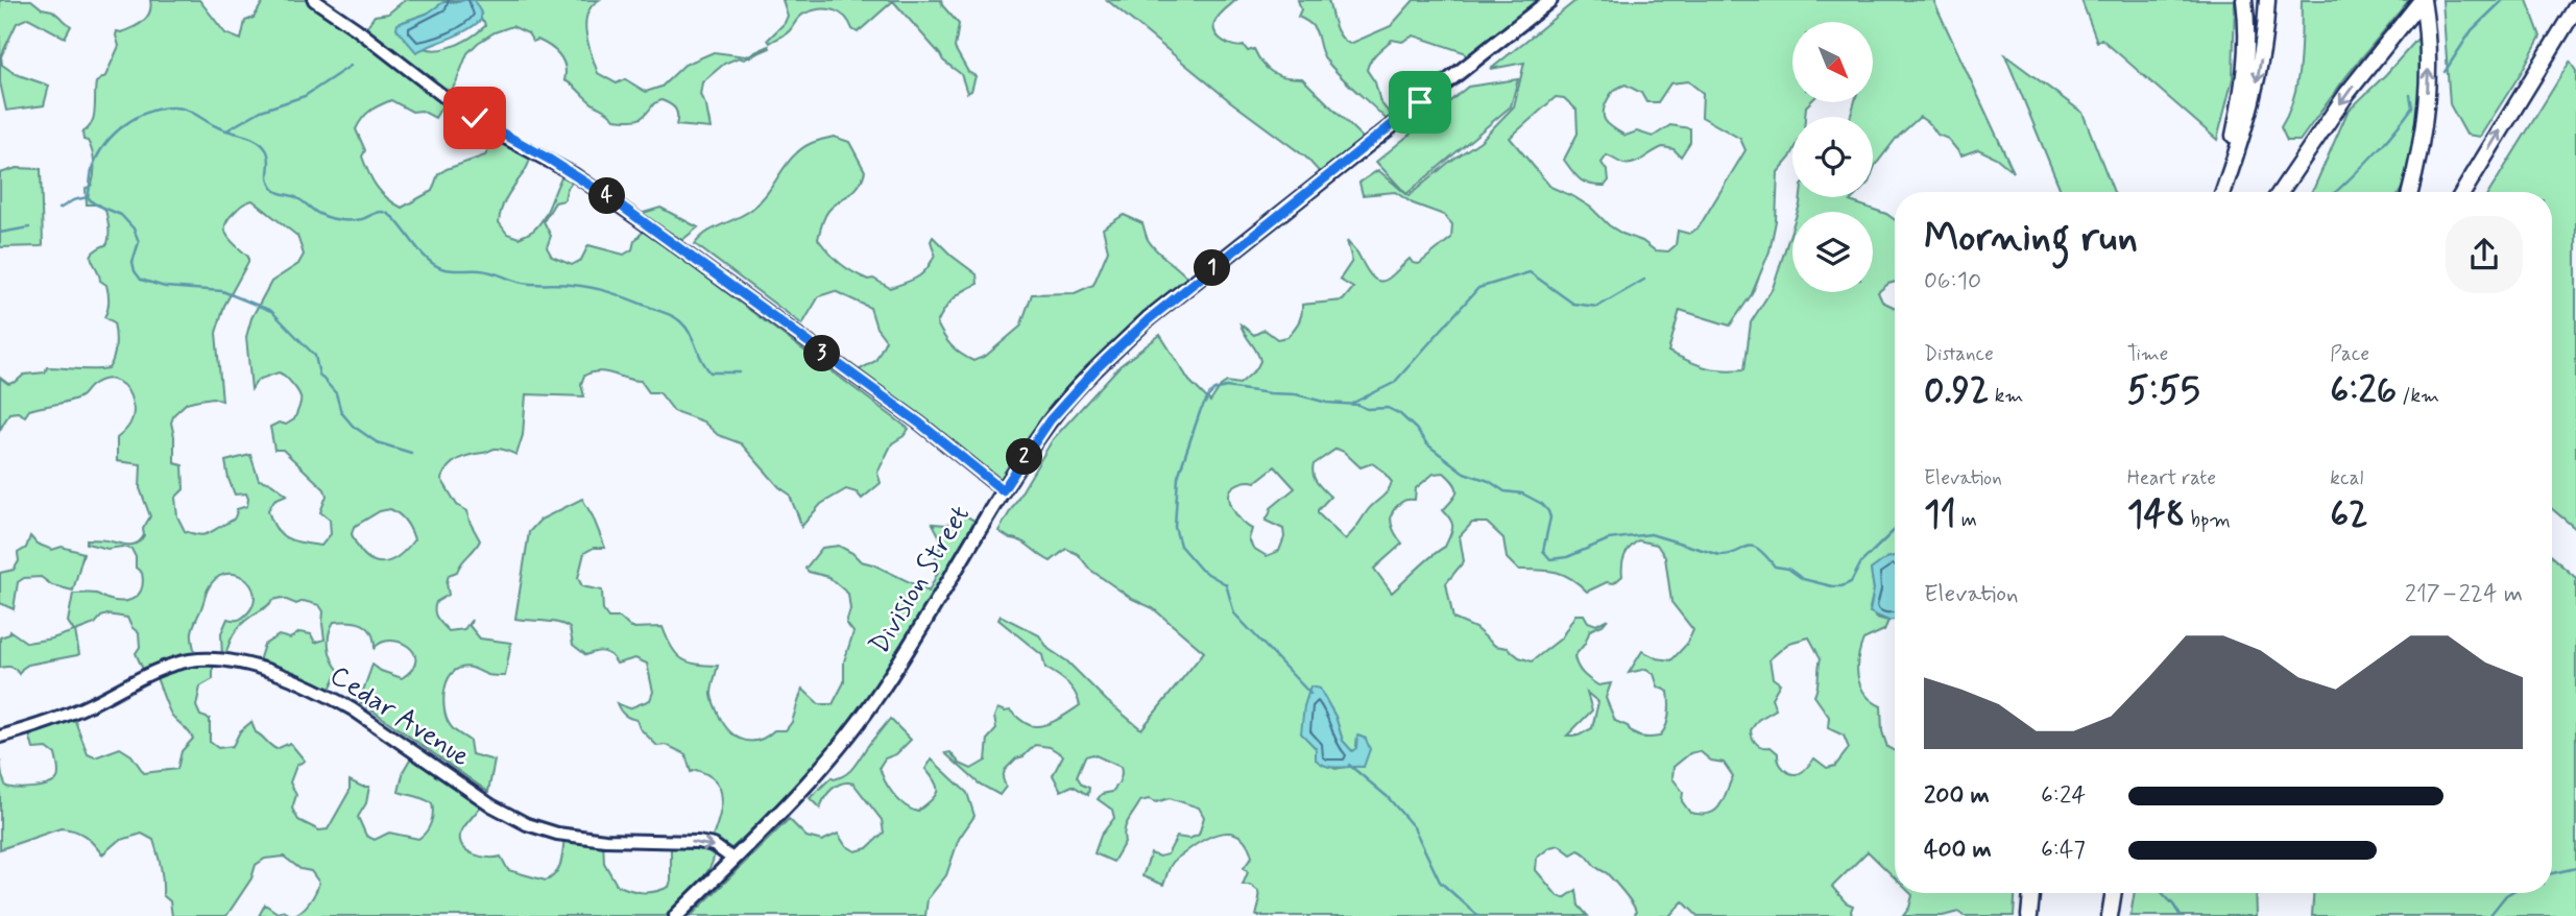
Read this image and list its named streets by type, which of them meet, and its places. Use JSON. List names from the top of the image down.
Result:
{
  "streets": {
    "main road": ["Division Street"],
    "street": ["Cedar Avenue"]
  },
  "crossings": [
    ["Division Street", "Cedar Avenue"]
  ],
  "one_way": ["Cedar Avenue"],
  "north": "bottom right",
  "page": {
    "pins": [
      "4",
      "1",
      "3",
      "2"
    ],
    "heading": ["Morning run", "06:10"],
    "stats": [
      ["Distance", "0.92 km"],
      ["Time", "5:55"],
      ["Pace", "6:26 /km"],
      ["Elevation", "11 m"],
      ["Heart rate", "148 bpm"],
      ["kcal", "62"]
    ],
    "chart": ["Elevation", "217–224 m"],
    "list": [
      {
        "name": "200 m",
        "note": "6:24"
      },
      {
        "name": "400 m",
        "note": "6:47"
      }
    ]
  }
}
